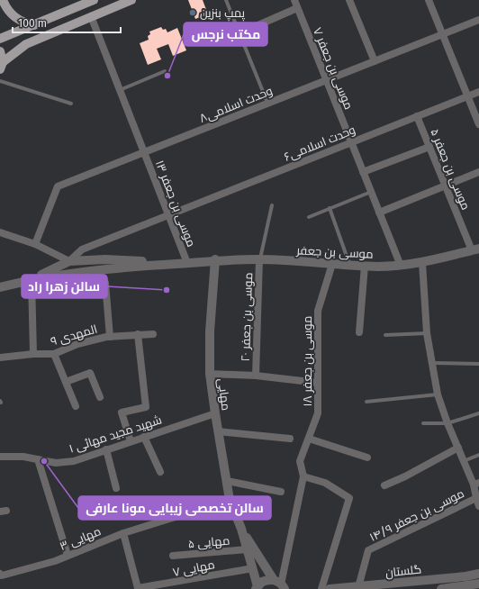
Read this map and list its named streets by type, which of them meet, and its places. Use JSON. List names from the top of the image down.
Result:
{
  "streets": {
    "street": [
      "موسی بن جعفر ۷",
      "وحدت اسلامی۸",
      "وحدت اسلامی۶",
      "موسی بن جعفر ۵",
      "موسی بن جعفر ۱۳",
      "موسی بن جعفر",
      "موسی بن جعفر ۲۰",
      "المهدی ۹",
      "موسی بن جعفر ۱۸",
      "مهایی",
      "شهید مجید مهائی ۱",
      "موسی بن جعفر ۱۴/۹",
      "مهایی ۳",
      "مهایی ۵",
      "مهایی ۷",
      "گلستان"
    ]
  },
  "crossings": [
    ["موسی بن جعفر ۷", "وحدت اسلامی۸"],
    ["موسی بن جعفر ۷", "وحدت اسلامی۶"],
    ["موسی بن جعفر ۷", "موسی بن جعفر"],
    ["وحدت اسلامی۸", "موسی بن جعفر ۱۳"],
    ["وحدت اسلامی۶", "موسی بن جعفر ۵"],
    ["وحدت اسلامی۶", "موسی بن جعفر ۱۳"],
    ["وحدت اسلامی۶", "موسی بن جعفر"],
    ["موسی بن جعفر ۵", "موسی بن جعفر"],
    ["موسی بن جعفر ۱۳", "موسی بن جعفر"],
    ["موسی بن جعفر", "موسی بن جعفر ۲۰"],
    ["موسی بن جعفر", "موسی بن جعفر ۱۸"],
    ["موسی بن جعفر", "مهایی"],
    ["موسی بن جعفر", "موسی بن جعفر ۱۴/۹"],
    ["مهایی", "شهید مجید مهائی ۱"],
    ["مهایی", "مهایی ۳"],
    ["موسی بن جعفر ۱۴/۹", "گلستان"]
  ],
  "places": [
    "پمپ بنزین",
    "مكتب نرجس",
    "سالن زهرا راد",
    "سالن تخصصی زیبایی مونا عارفی"
  ],
  "scale_bar": "100 m"
}
